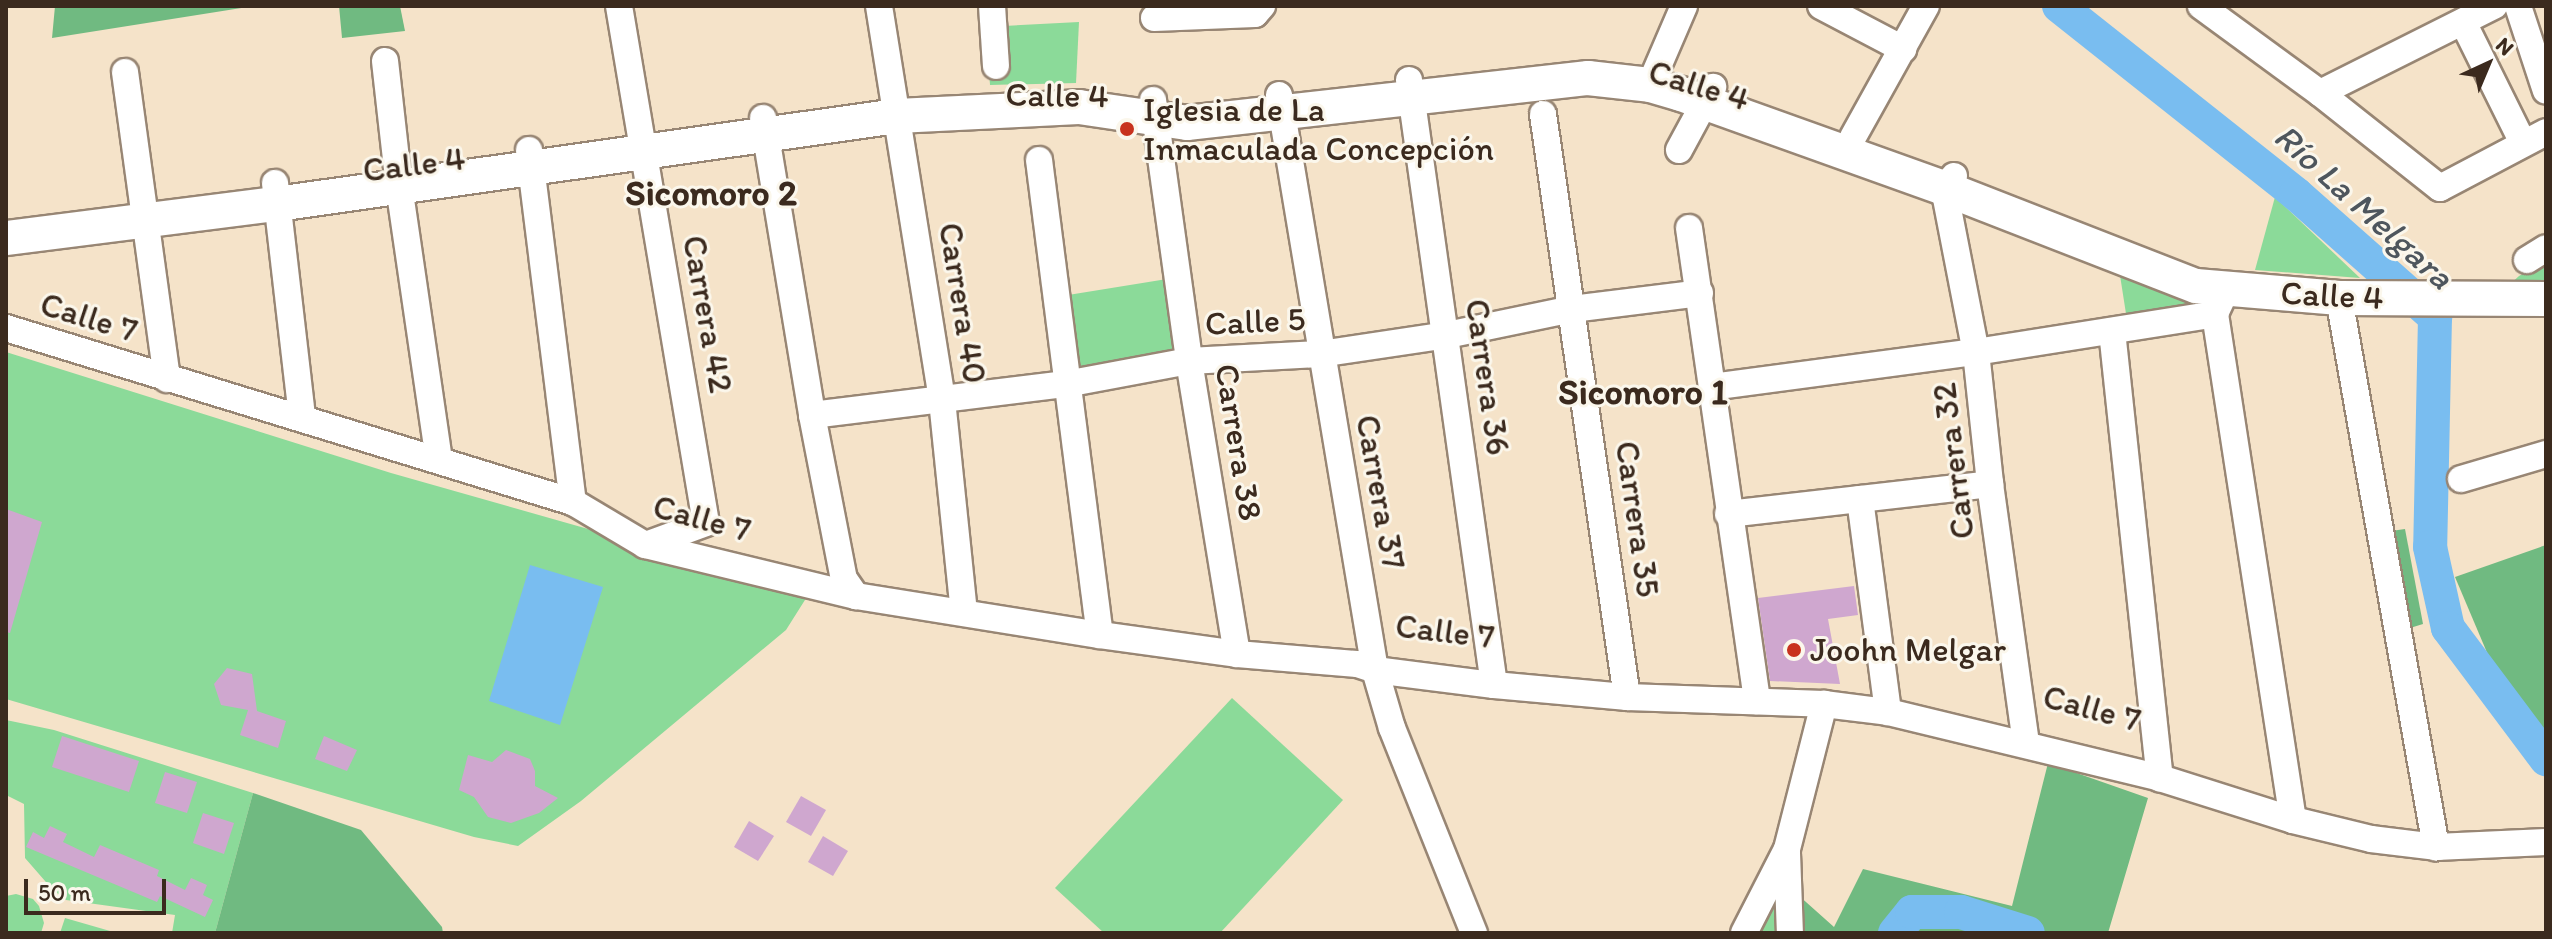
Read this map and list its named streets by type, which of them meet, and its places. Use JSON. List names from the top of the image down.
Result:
{
  "streets": {
    "main road": ["Calle 4"],
    "street": [
      "Carrera 40",
      "Carrera 42",
      "Calle 7",
      "Calle 5",
      "Carrera 36",
      "Carrera 38",
      "Carrera 32",
      "Carrera 37",
      "Carrera 35"
    ]
  },
  "crossings": [
    ["Calle 4", "Carrera 40"],
    ["Calle 4", "Carrera 42"],
    ["Calle 4", "Carrera 36"],
    ["Calle 4", "Carrera 38"],
    ["Calle 4", "Carrera 32"],
    ["Calle 4", "Carrera 37"],
    ["Carrera 40", "Calle 7"],
    ["Carrera 40", "Calle 5"],
    ["Carrera 42", "Calle 7"],
    ["Calle 7", "Carrera 36"],
    ["Calle 7", "Carrera 38"],
    ["Calle 7", "Carrera 32"],
    ["Calle 7", "Carrera 37"],
    ["Calle 7", "Carrera 35"],
    ["Calle 5", "Carrera 36"],
    ["Calle 5", "Carrera 38"],
    ["Calle 5", "Carrera 37"],
    ["Calle 5", "Carrera 35"]
  ],
  "districts": ["Sicomoro 2", "Sicomoro 1"],
  "water": ["Río La Melgara"],
  "places": ["Iglesia de La Inmaculada Concepción", "Joohn Melgar"],
  "scale_bar": "50 m",
  "north": "top right"
}
